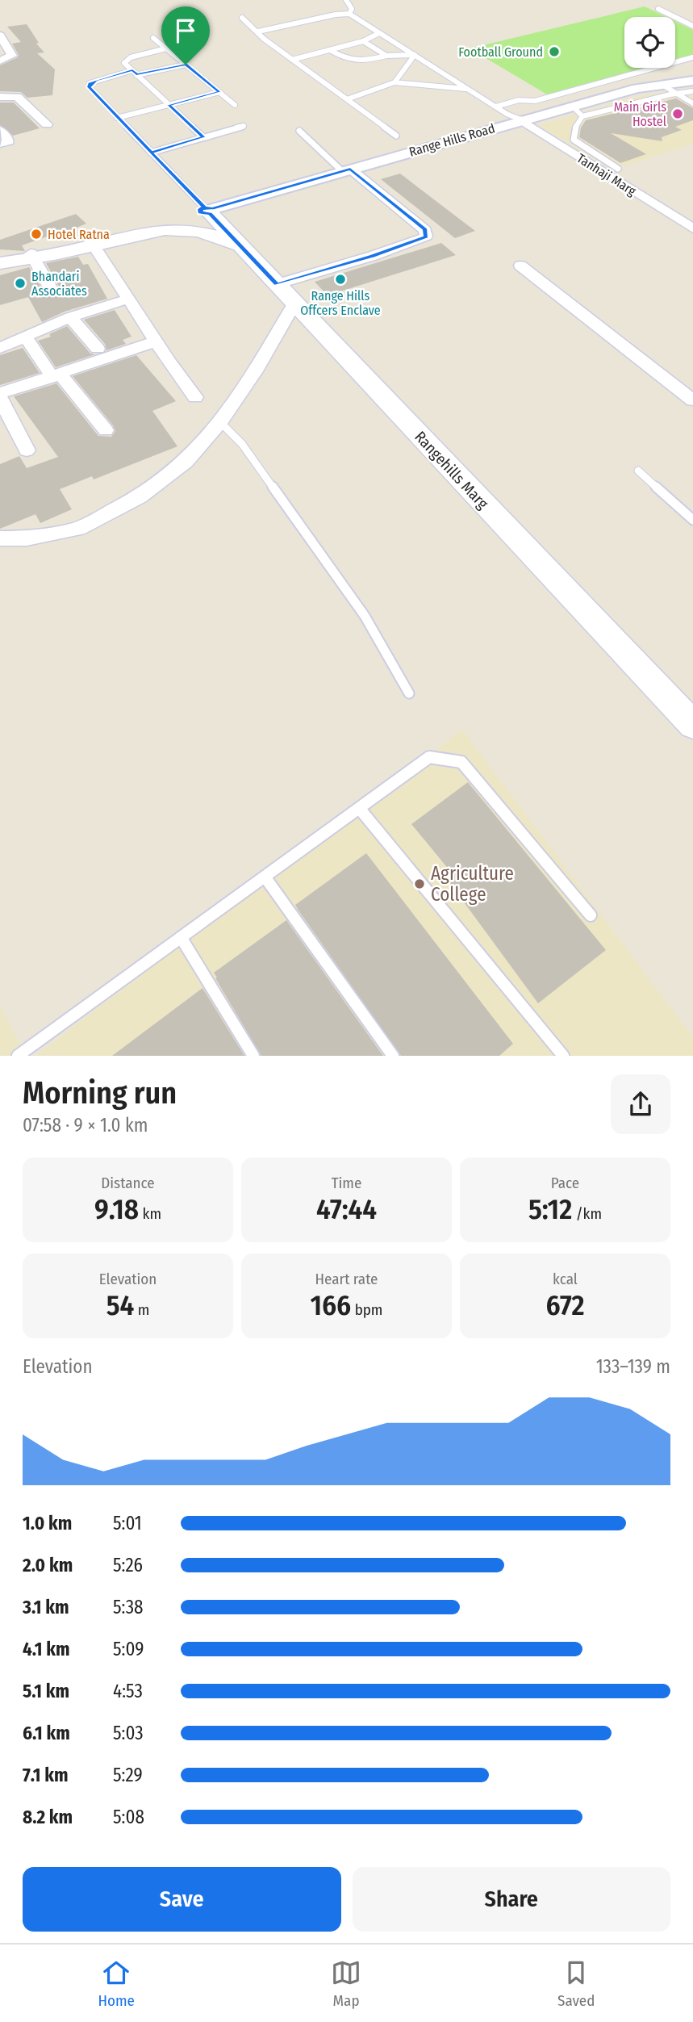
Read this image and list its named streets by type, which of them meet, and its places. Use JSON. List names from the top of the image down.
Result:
{
  "streets": {
    "main road": ["Range Hills Road", "Rangehills Marg"],
    "street": ["Tanhaji Marg"]
  },
  "crossings": [
    ["Range Hills Road", "Tanhaji Marg"],
    ["Range Hills Road", "Rangehills Marg"]
  ],
  "places": [
    "Football Ground",
    "Main Girls Hostel",
    "Hotel Ratna",
    "Range Hills Offcers Enclave",
    "Bhandari Associates",
    "Agriculture College"
  ],
  "page": {
    "heading": ["Morning run", "07:58 · 9 × 1.0 km"],
    "stats": [
      ["Distance", "9.18 km"],
      ["Time", "47:44"],
      ["Pace", "5:12 /km"],
      ["Elevation", "54 m"],
      ["Heart rate", "166 bpm"],
      ["kcal", "672"]
    ],
    "chart": ["Elevation", "133–139 m"],
    "list": [
      {
        "name": "1.0 km",
        "note": "5:01"
      },
      {
        "name": "2.0 km",
        "note": "5:26"
      },
      {
        "name": "3.1 km",
        "note": "5:38"
      },
      {
        "name": "4.1 km",
        "note": "5:09"
      },
      {
        "name": "5.1 km",
        "note": "4:53"
      },
      {
        "name": "6.1 km",
        "note": "5:03"
      },
      {
        "name": "7.1 km",
        "note": "5:29"
      },
      {
        "name": "8.2 km",
        "note": "5:08"
      }
    ],
    "buttons": ["Save", "Share"],
    "tabs": ["Home", "Map", "Saved"]
  }
}
